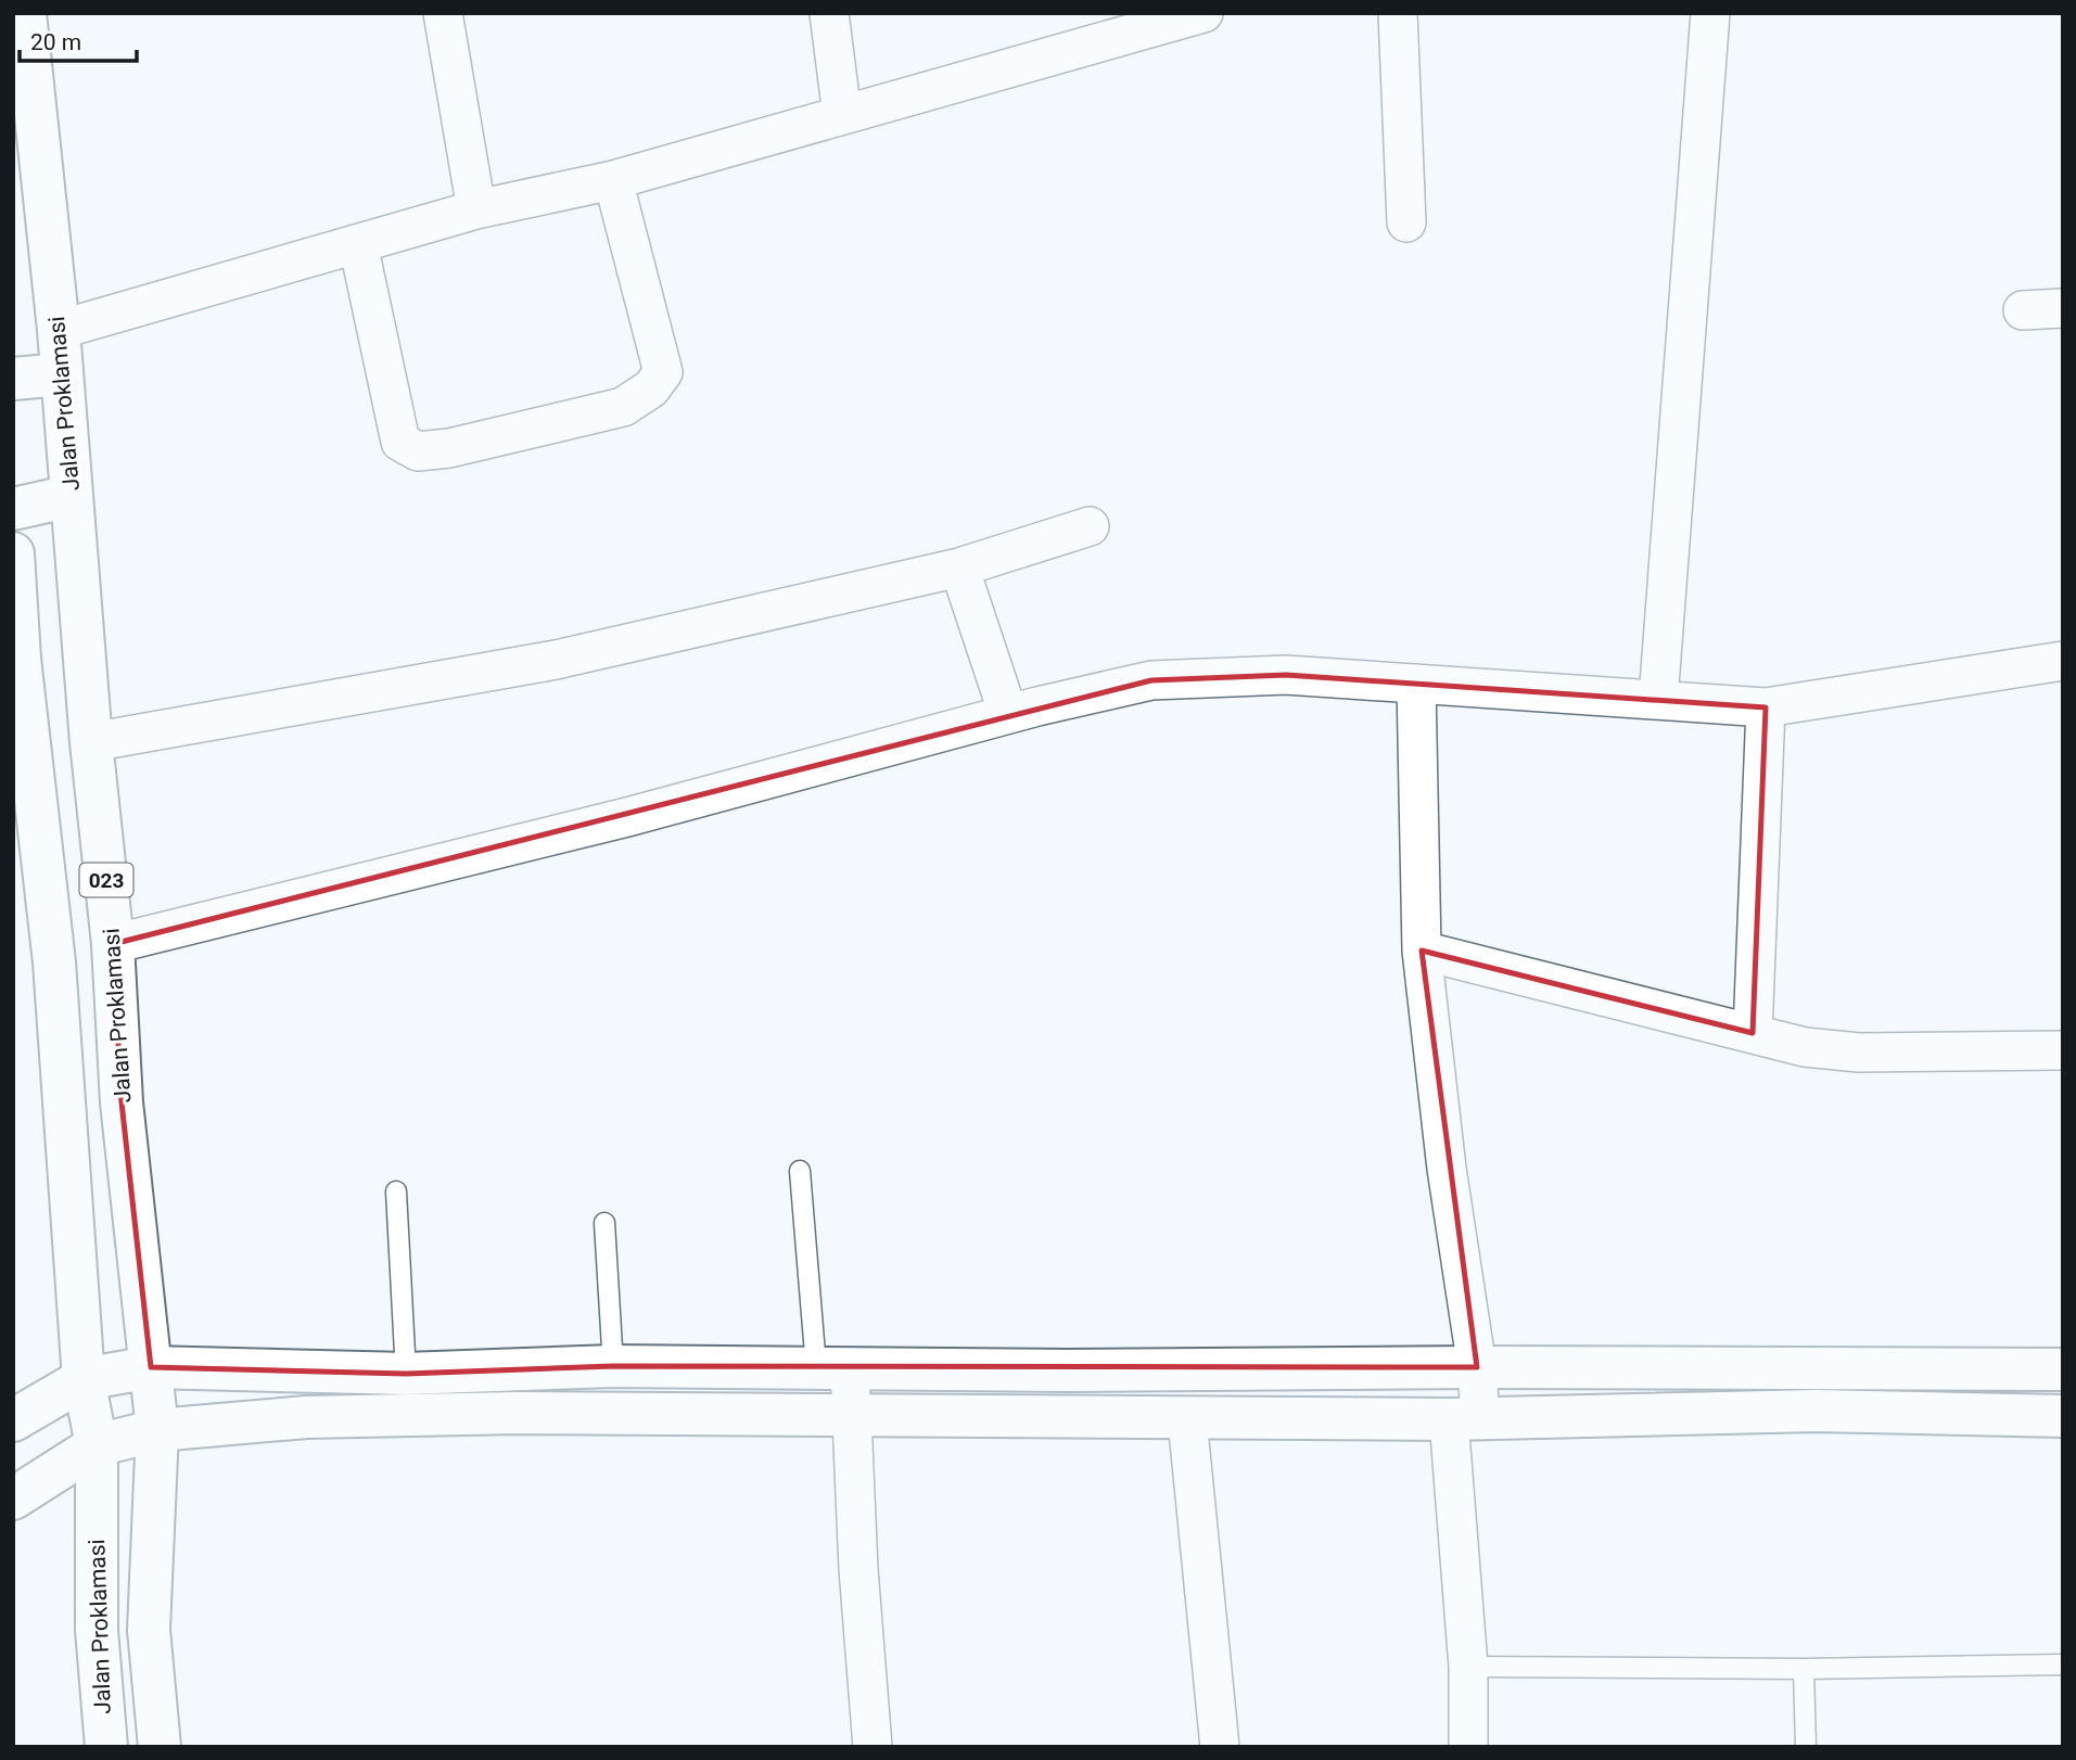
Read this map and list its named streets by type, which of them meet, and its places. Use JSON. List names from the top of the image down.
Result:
{
  "streets": {
    "main road": ["Jalan Proklamasi", "023"]
  },
  "scale_bar": "20 m"
}
